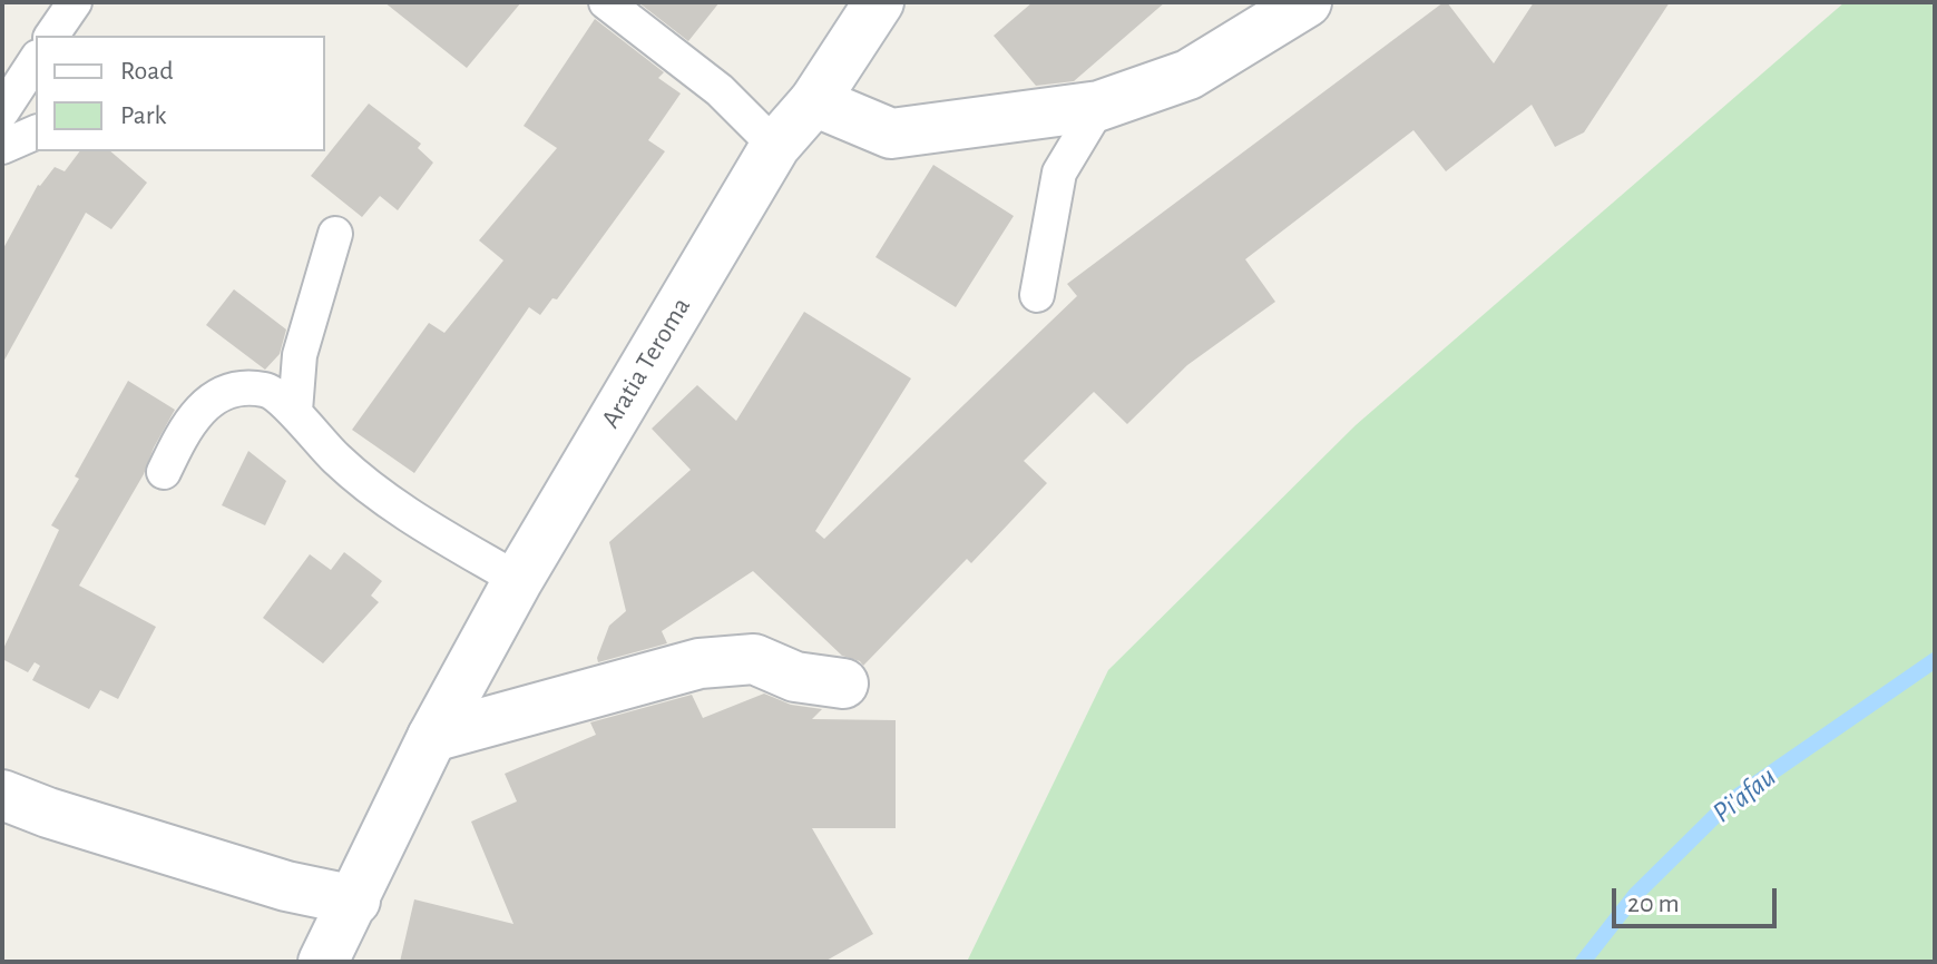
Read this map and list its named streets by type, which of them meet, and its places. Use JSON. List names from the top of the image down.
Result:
{
  "streets": {
    "street": ["Aratia Teroma"]
  },
  "water": ["Pi'afau"],
  "legend": ["Road", "Park"],
  "scale_bar": "20 m"
}
